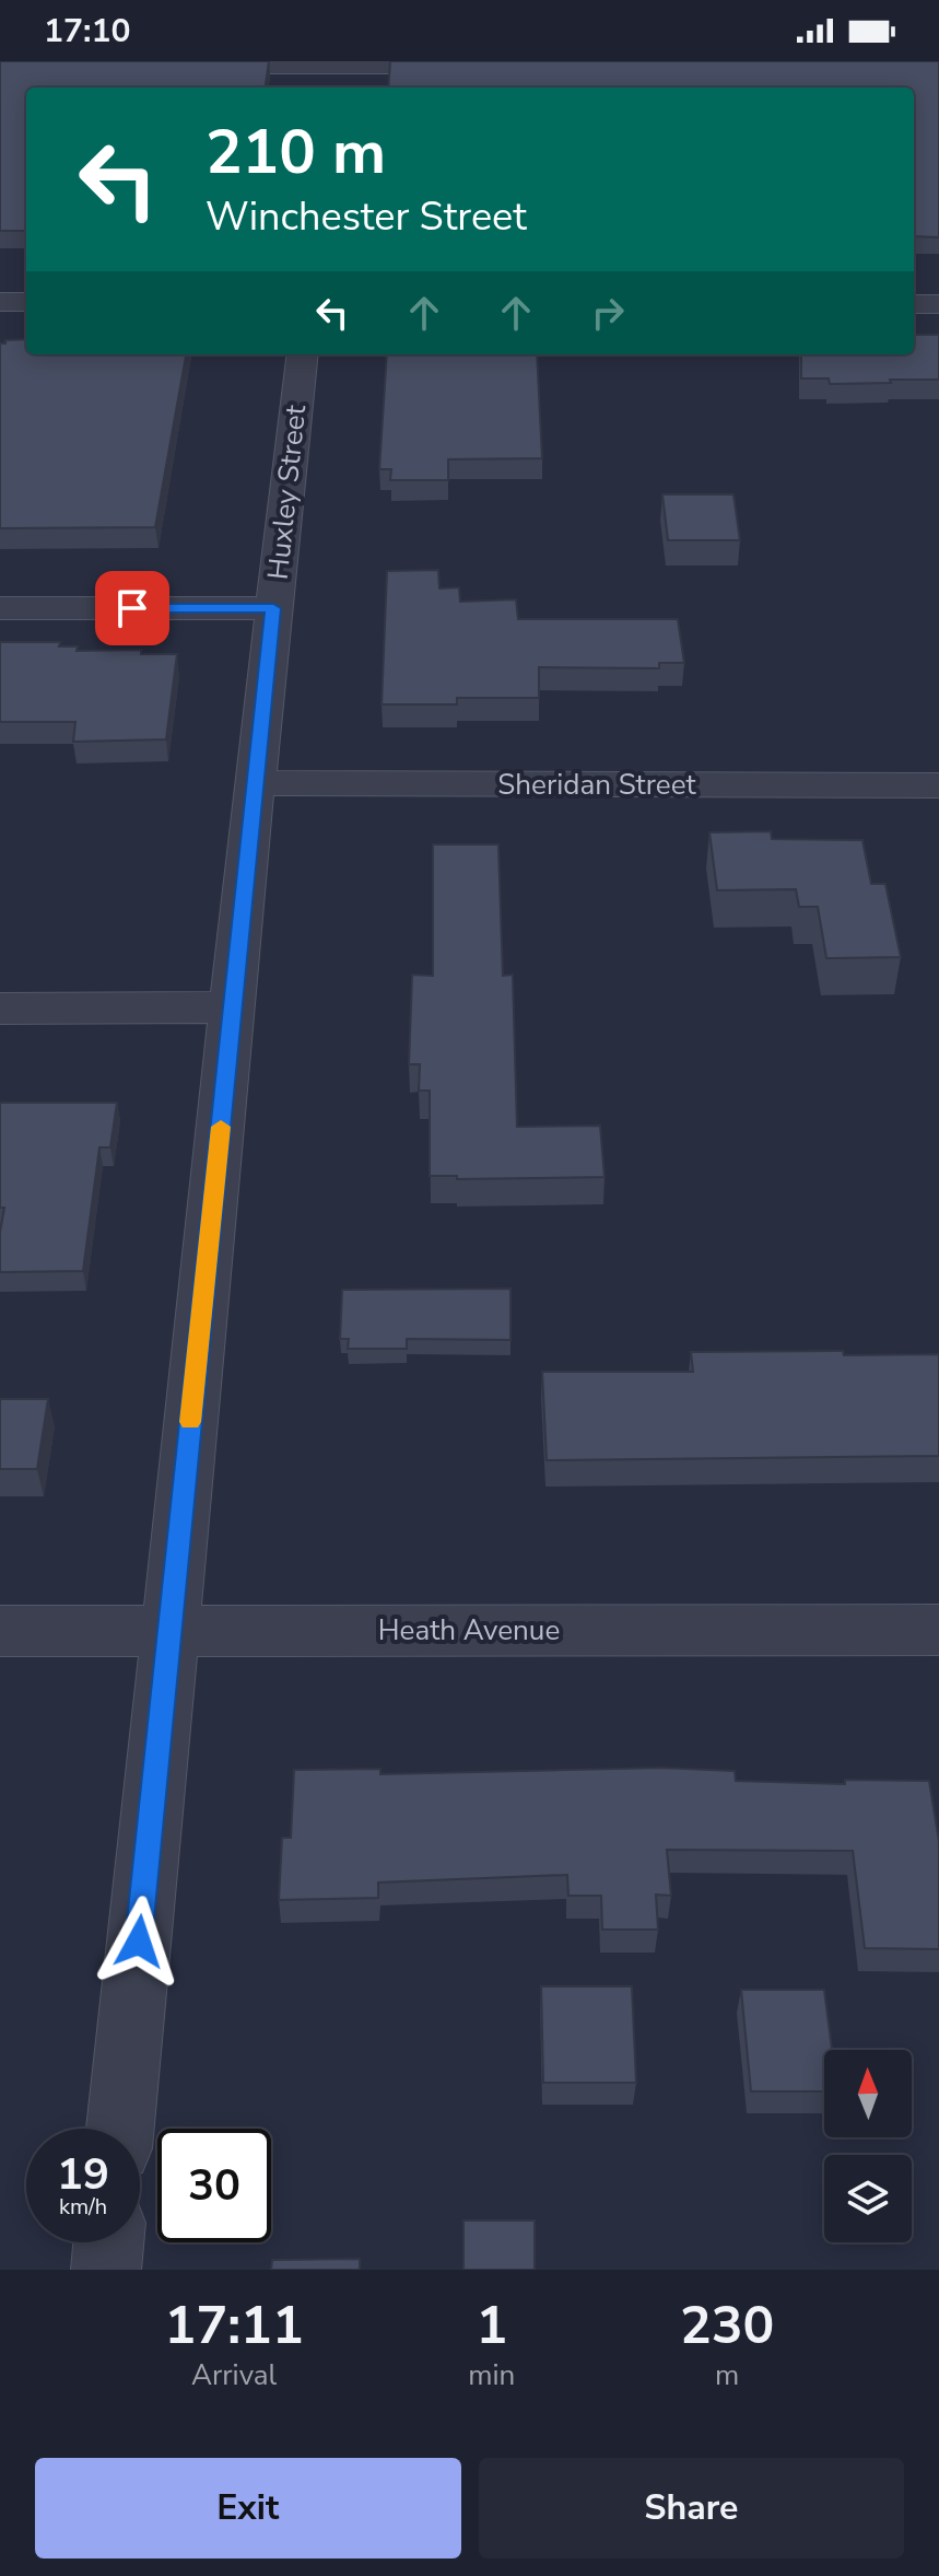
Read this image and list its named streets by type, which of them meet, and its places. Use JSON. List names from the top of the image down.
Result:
{
  "streets": {
    "street": ["Huxley Street", "Sheridan Street", "Heath Avenue"]
  },
  "crossings": [
    ["Huxley Street", "Sheridan Street"],
    ["Huxley Street", "Heath Avenue"]
  ],
  "north": "top",
  "page": {
    "status": "17:10",
    "turn": ["210 m", "Winchester Street"],
    "speed": "19 km/h",
    "limit": "30",
    "eta": [
      "17:11",
      "Arrival",
      "1",
      "min",
      "230",
      "m"
    ],
    "buttons": ["Exit", "Share"]
  }
}
